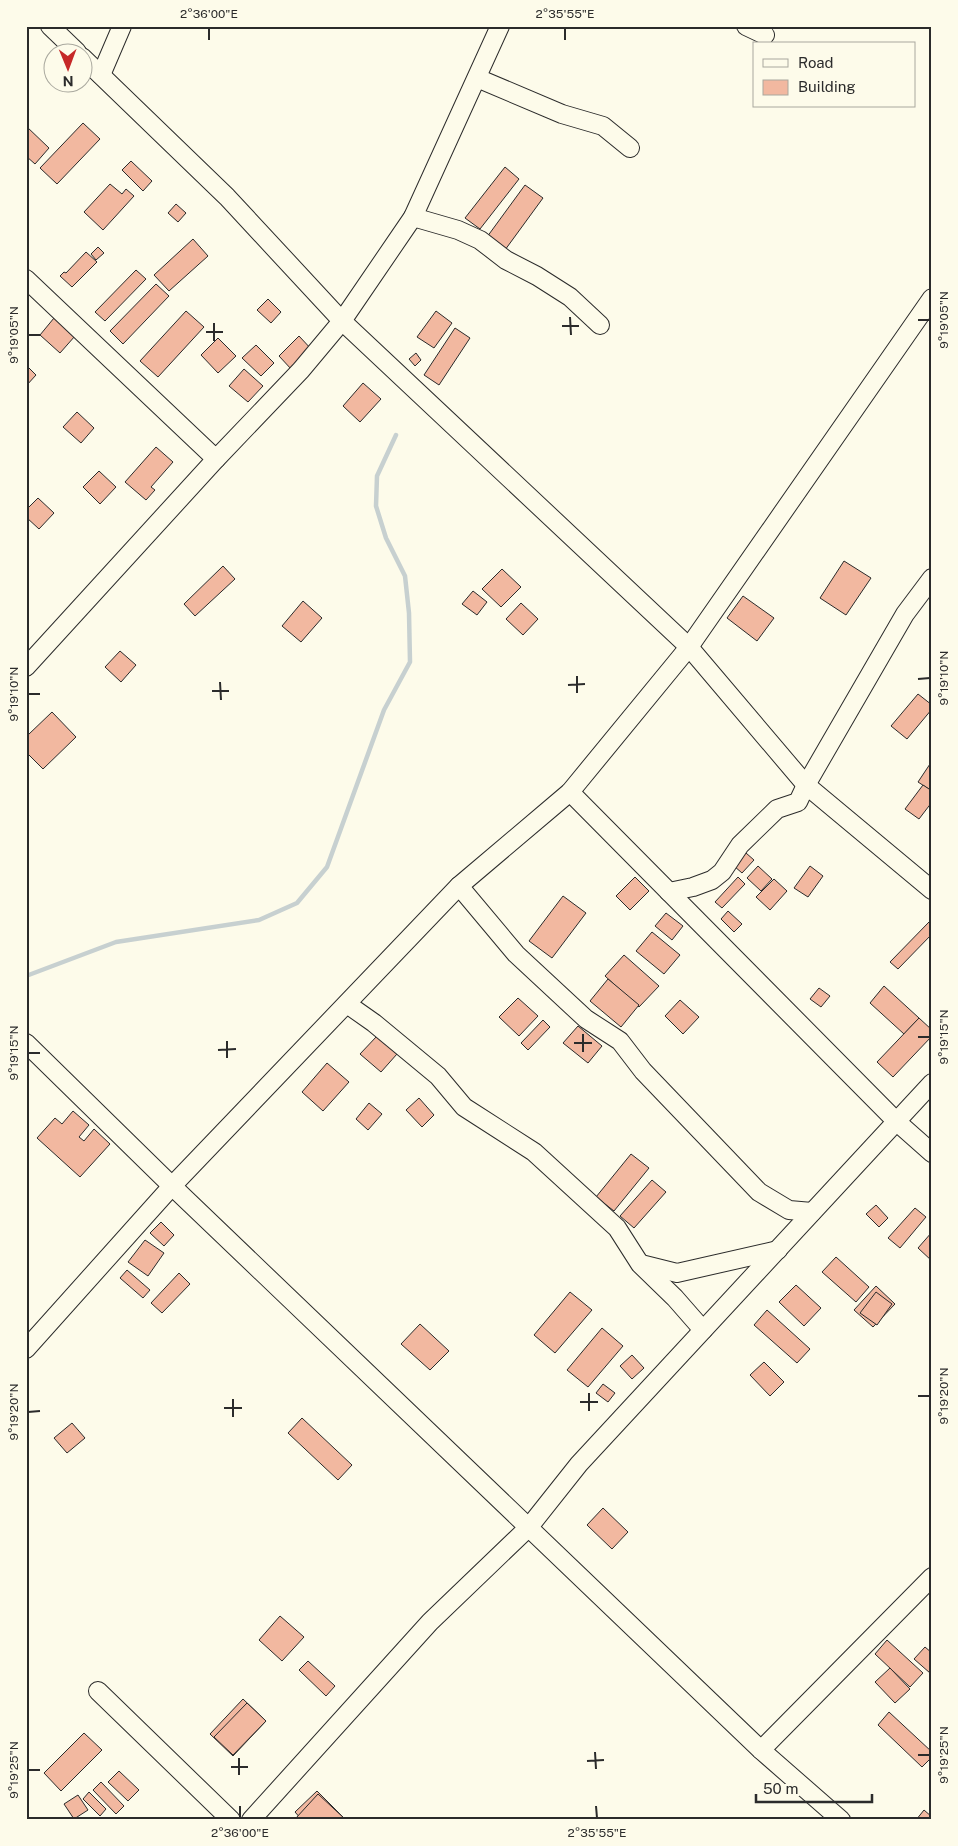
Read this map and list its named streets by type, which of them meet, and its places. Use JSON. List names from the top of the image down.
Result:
{
  "legend": ["Road", "Building"],
  "scale_bar": "50 m",
  "north": "bottom",
  "coordinates": [
    "2°36'00\"E",
    "2°35'55\"E",
    "9°19'05\"N",
    "9°19'10\"N",
    "9°19'15\"N",
    "9°19'20\"N",
    "9°19'25\"N"
  ]
}
